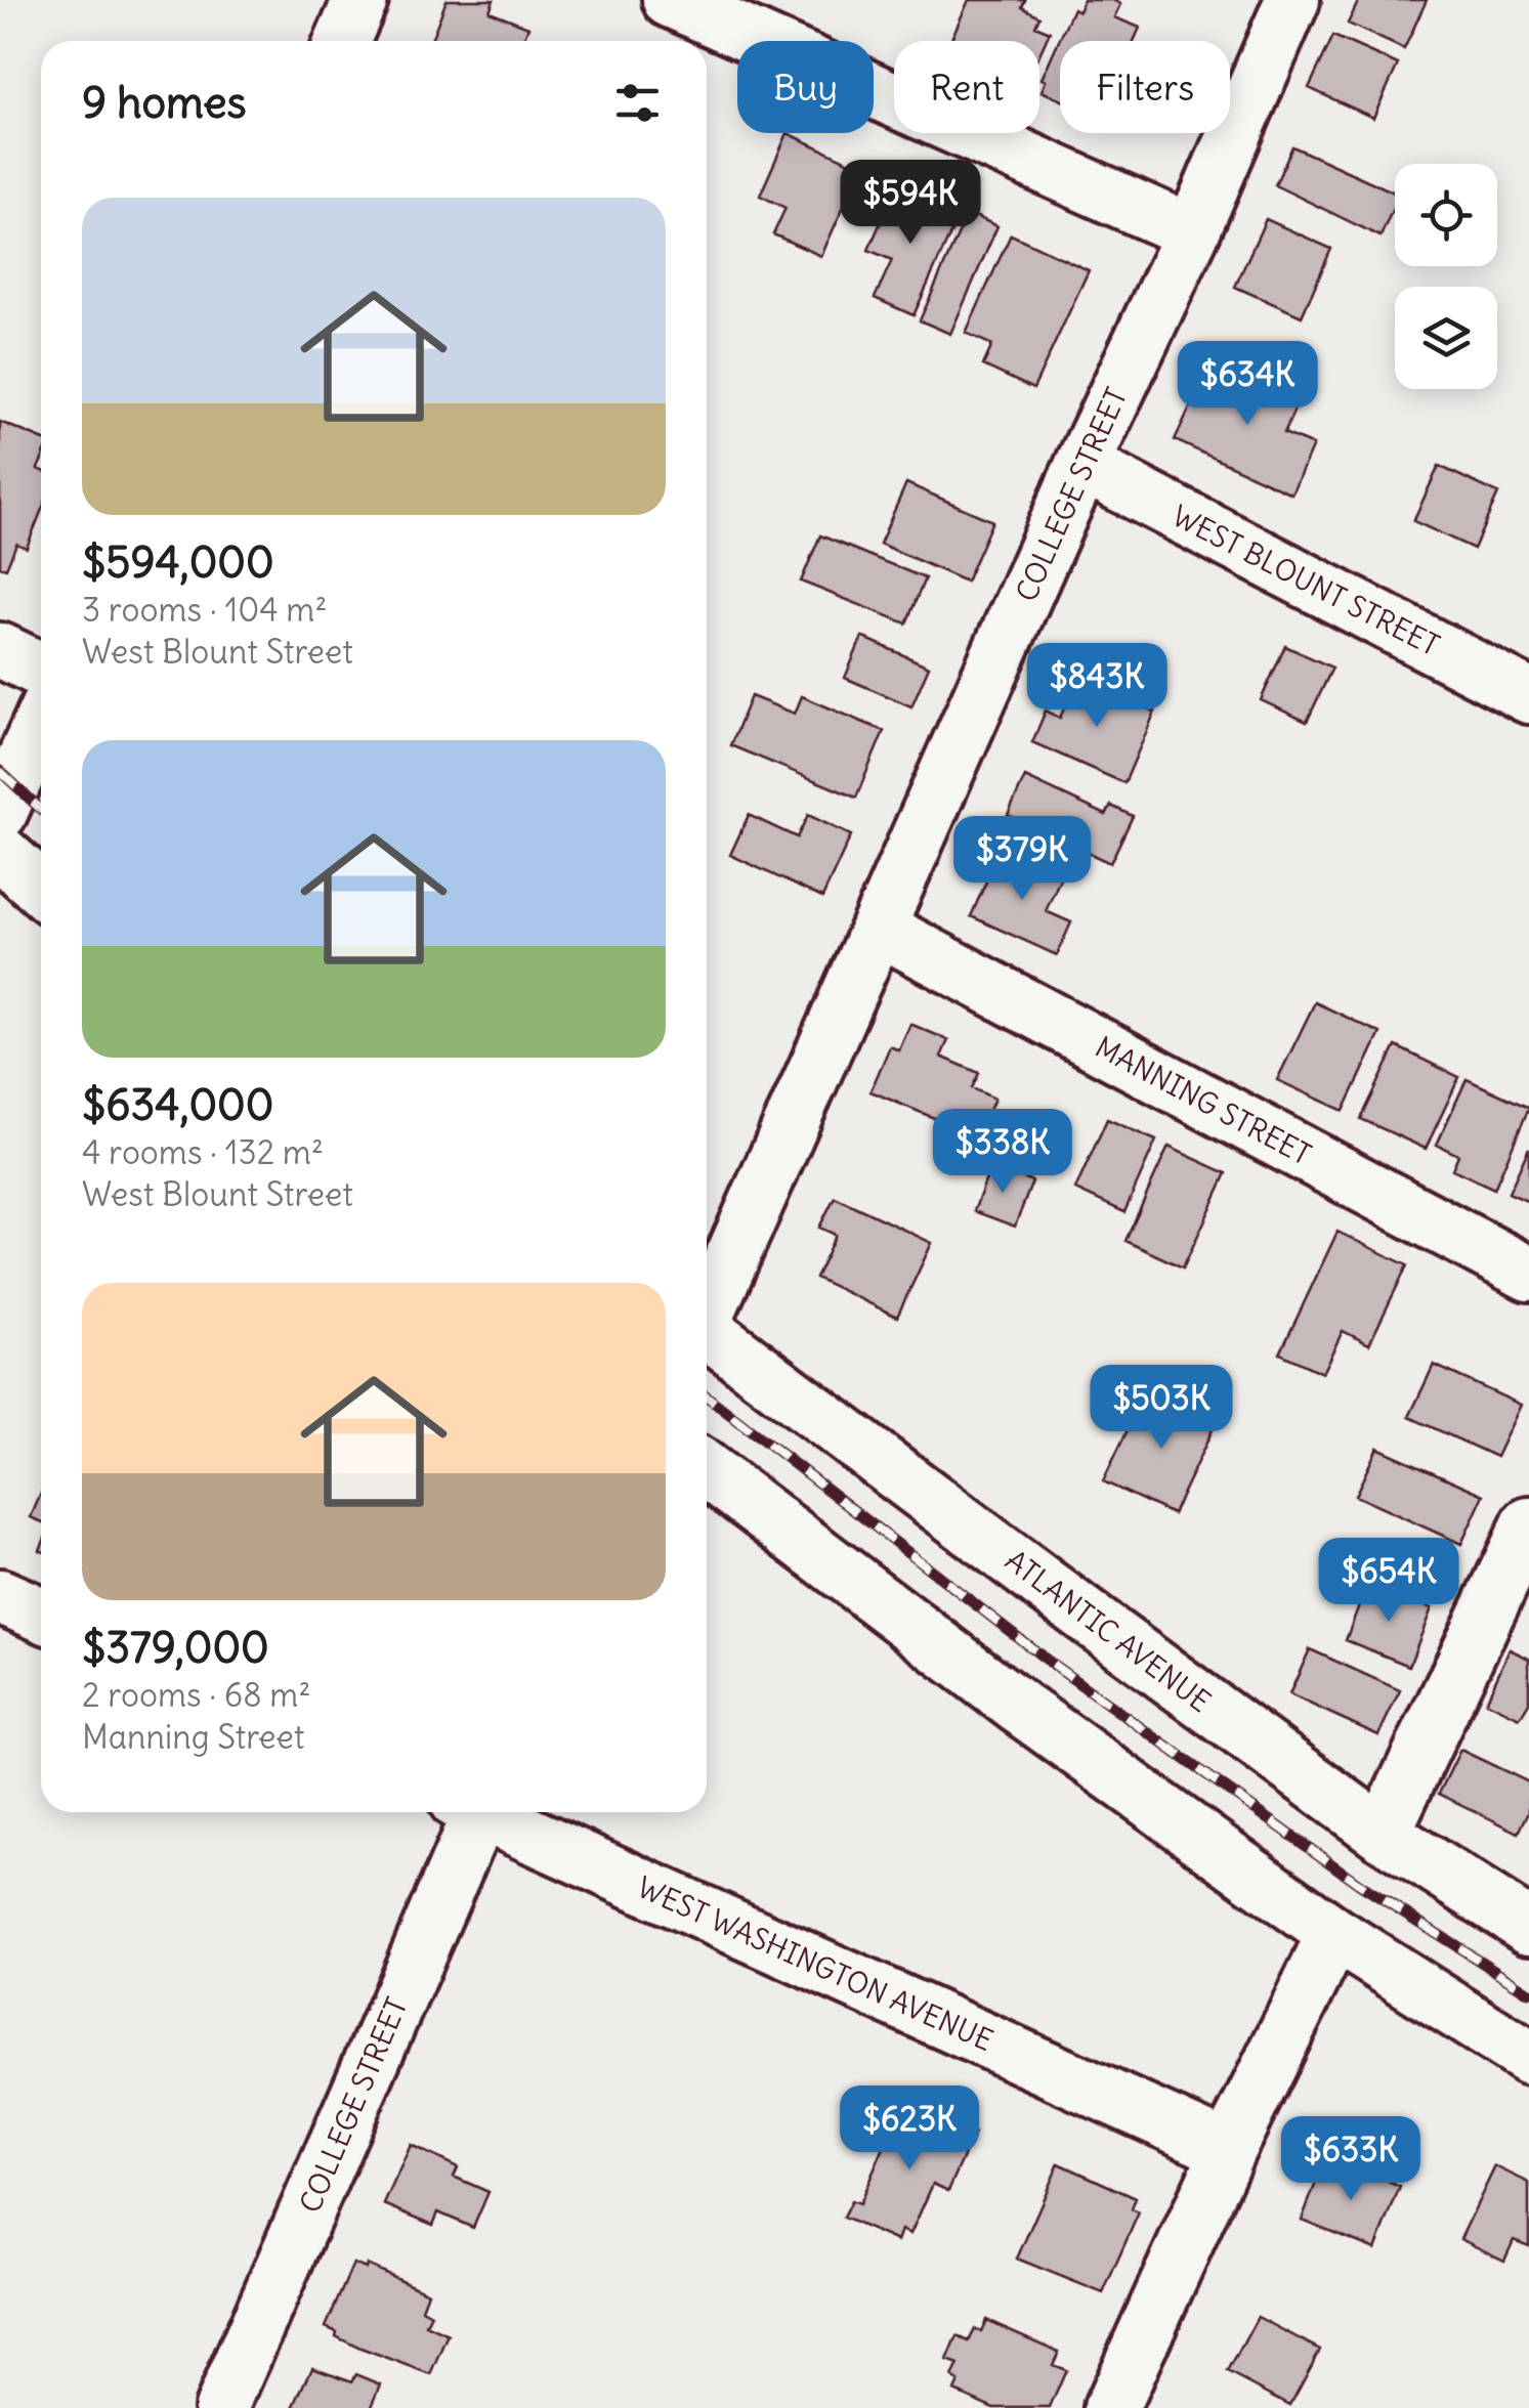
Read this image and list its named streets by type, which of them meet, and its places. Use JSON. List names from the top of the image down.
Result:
{
  "streets": {
    "street": [
      "COLLEGE STREET",
      "WEST BLOUNT STREET",
      "MANNING STREET",
      "ATLANTIC AVENUE",
      "WEST WASHINGTON AVENUE"
    ]
  },
  "crossings": [
    ["COLLEGE STREET", "WEST BLOUNT STREET"],
    ["COLLEGE STREET", "MANNING STREET"]
  ],
  "page": {
    "chip": ["Buy", "Rent", "Filters"],
    "heading": "9 homes",
    "price": [
      "$594K",
      "$634K",
      "$843K",
      "$379K",
      "$338K",
      "$503K",
      "$654K",
      "$623K",
      "$633K"
    ],
    "list": [
      {
        "name": "$594,000",
        "note": "3 rooms · 104 m² · West Blount Street"
      },
      {
        "name": "$634,000",
        "note": "4 rooms · 132 m² · West Blount Street"
      },
      {
        "name": "$379,000",
        "note": "2 rooms · 68 m² · Manning Street"
      }
    ]
  }
}
